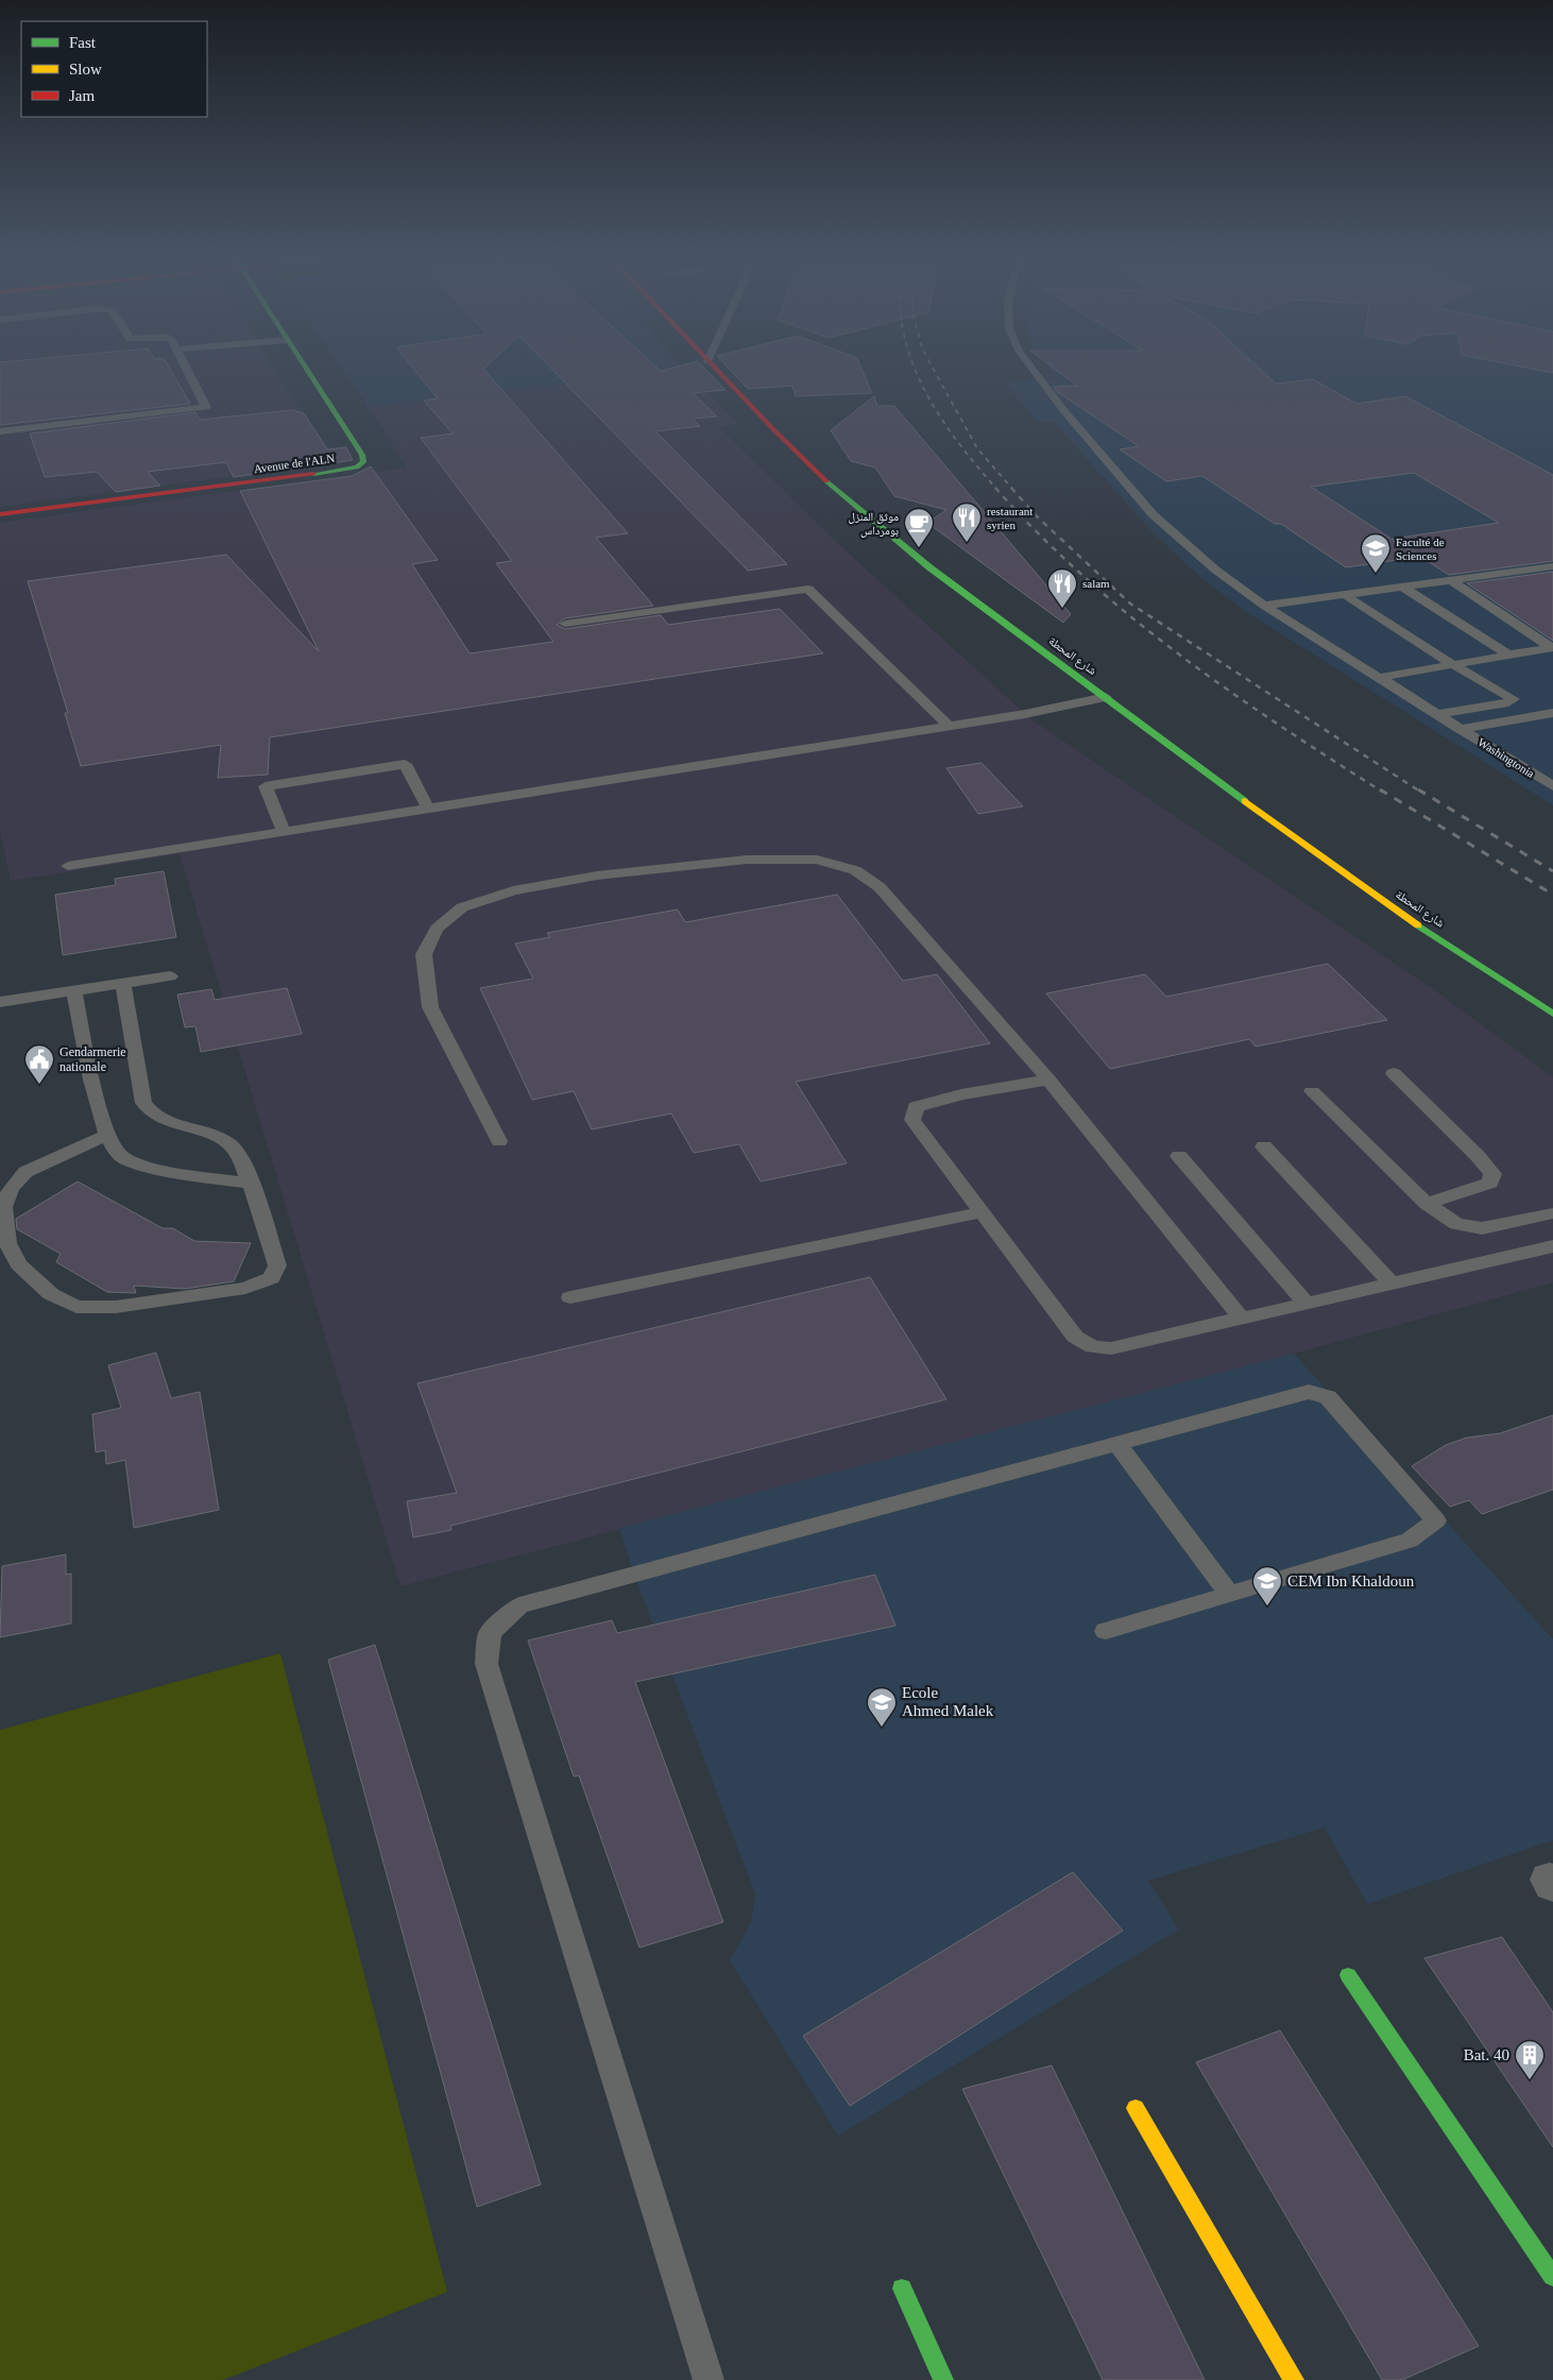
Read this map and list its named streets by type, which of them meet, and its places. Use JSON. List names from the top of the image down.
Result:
{
  "streets": {
    "main road": ["Avenue de l'ALN", "شارع المحطة"],
    "lane": ["Washingtonia"]
  },
  "places": {
    "restaurant": ["restaurant syrien", "salam"],
    "cafe": ["موثق المنزل بومرداس"],
    "school or university": ["Faculté de Sciences", "CEM Ibn Khaldoun", "Ecole Ahmed Malek"],
    "public building": ["Gendarmerie nationale"],
    "building": ["Bat. 40"]
  },
  "legend": ["Fast", "Slow", "Jam"]
}
